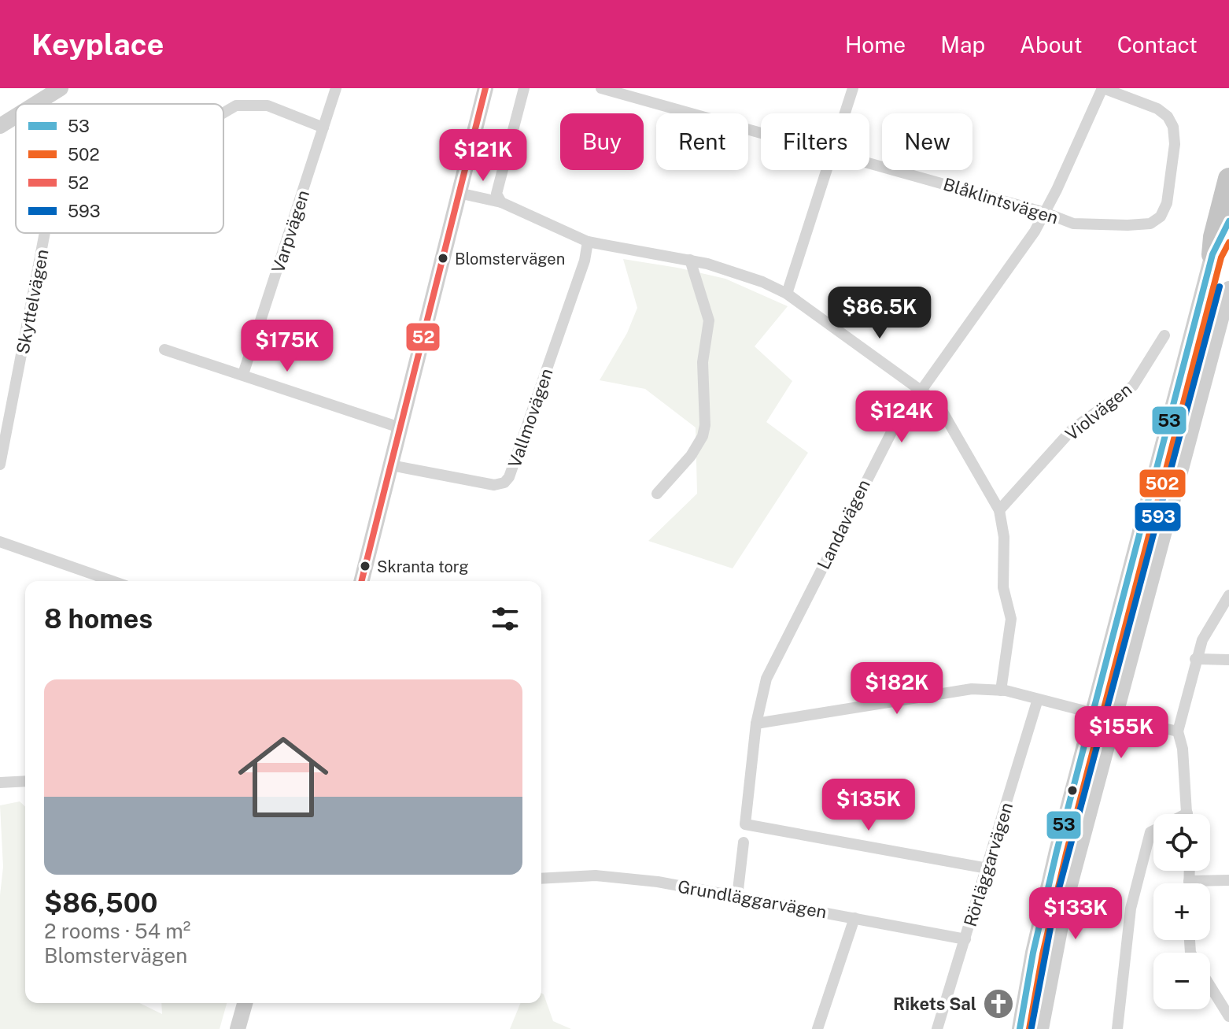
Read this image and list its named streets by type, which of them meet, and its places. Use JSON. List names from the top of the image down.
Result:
{
  "streets": {
    "street": [
      "Blåklintsvägen",
      "Varpvägen",
      "Skyttelvägen",
      "Violvägen",
      "Vallmovägen",
      "Landavägen",
      "Rörläggarvägen",
      "Grundläggarvägen"
    ]
  },
  "crossings": [
    ["Blåklintsvägen", "Landavägen"],
    ["Landavägen", "Rörläggarvägen"],
    ["Rörläggarvägen", "Grundläggarvägen"]
  ],
  "places": {
    "other": ["Blomstervägen", "Skranta torg"],
    "church": ["Rikets Sal"]
  },
  "lines": [
    "transit line 52",
    "transit line 53",
    "transit line 502",
    "transit line 593"
  ],
  "legend": [
    "53",
    "502",
    "52",
    "593"
  ],
  "page": {
    "header": "Keyplace",
    "nav": [
      "Home",
      "Map",
      "About",
      "Contact"
    ],
    "chip": [
      "Buy",
      "Rent",
      "Filters",
      "New"
    ],
    "price": [
      "$121K",
      "$86.5K",
      "$175K",
      "$124K",
      "$182K",
      "$155K",
      "$135K",
      "$133K"
    ],
    "heading": "8 homes",
    "list": [
      {
        "name": "$86,500",
        "note": "2 rooms · 54 m² · Blomstervägen"
      }
    ],
    "map_buttons": ["+", "−"]
  }
}
